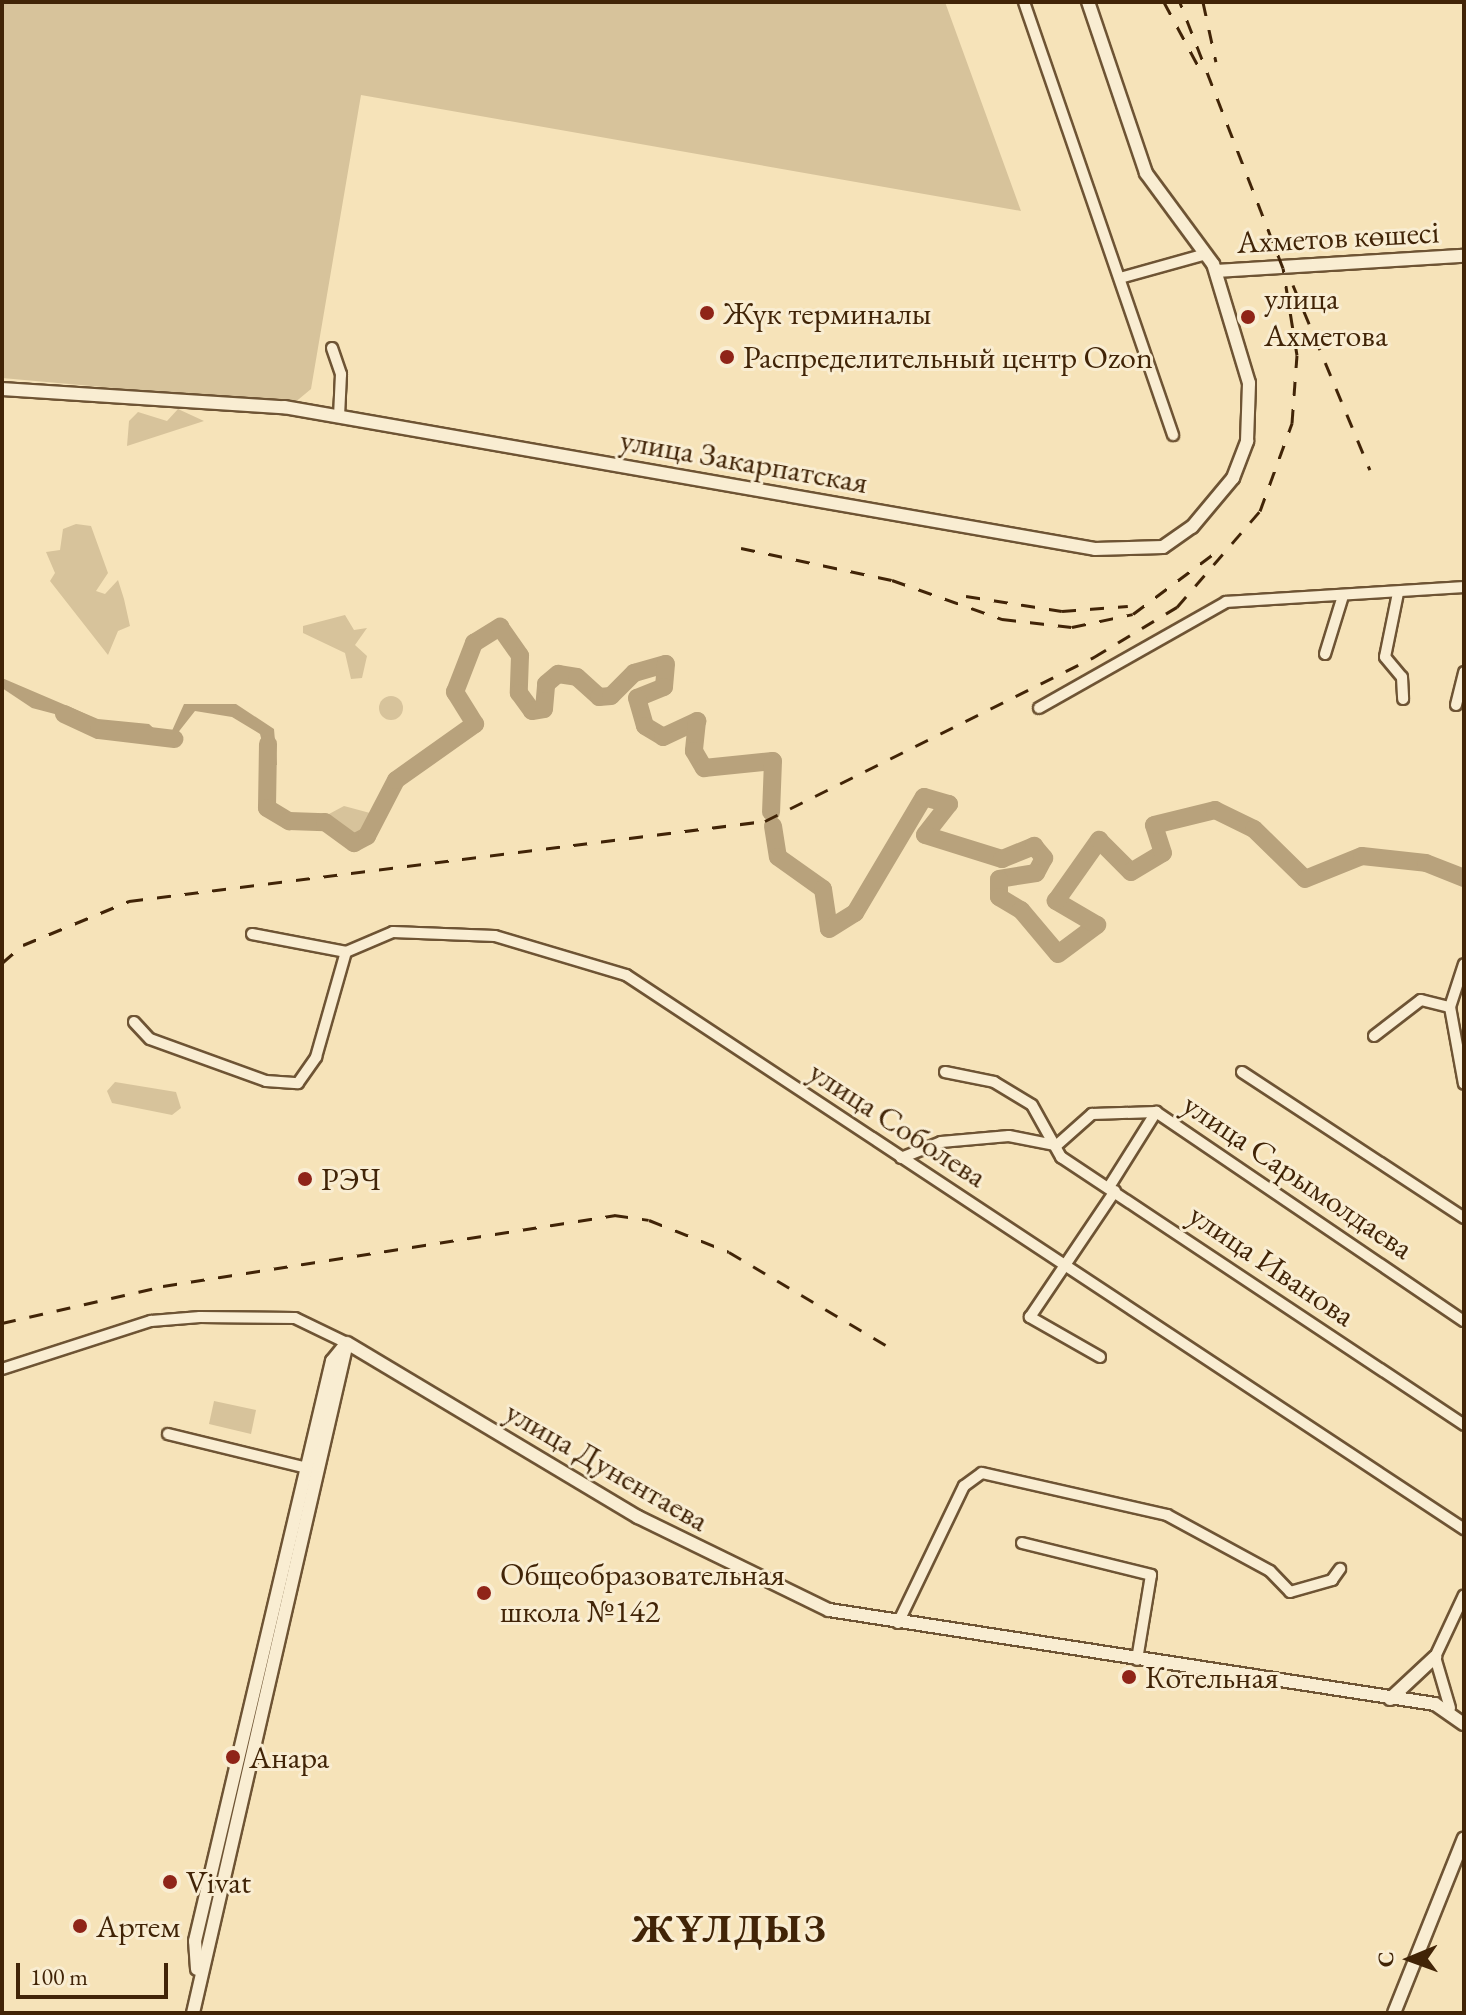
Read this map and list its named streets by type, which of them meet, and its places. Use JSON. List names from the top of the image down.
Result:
{
  "streets": {
    "street": [
      "Ахметов көшесі",
      "улица Закарпатская",
      "улица Соболева",
      "улица Сарымолдаева",
      "улица Иванова",
      "улица Дунентаева"
    ]
  },
  "crossings": [
    ["Ахметов көшесі", "улица Закарпатская"],
    ["улица Сарымолдаева", "улица Иванова"]
  ],
  "districts": ["ЖҰЛДЫЗ"],
  "places": [
    "Жүк терминалы",
    "улица Ахметова",
    "Распределительный центр Ozon",
    "РЭЧ",
    "Общеобразовательная школа №142",
    "Котельная",
    "Анара",
    "Vivat",
    "Артем"
  ],
  "scale_bar": "100 m",
  "north": "left"
}
